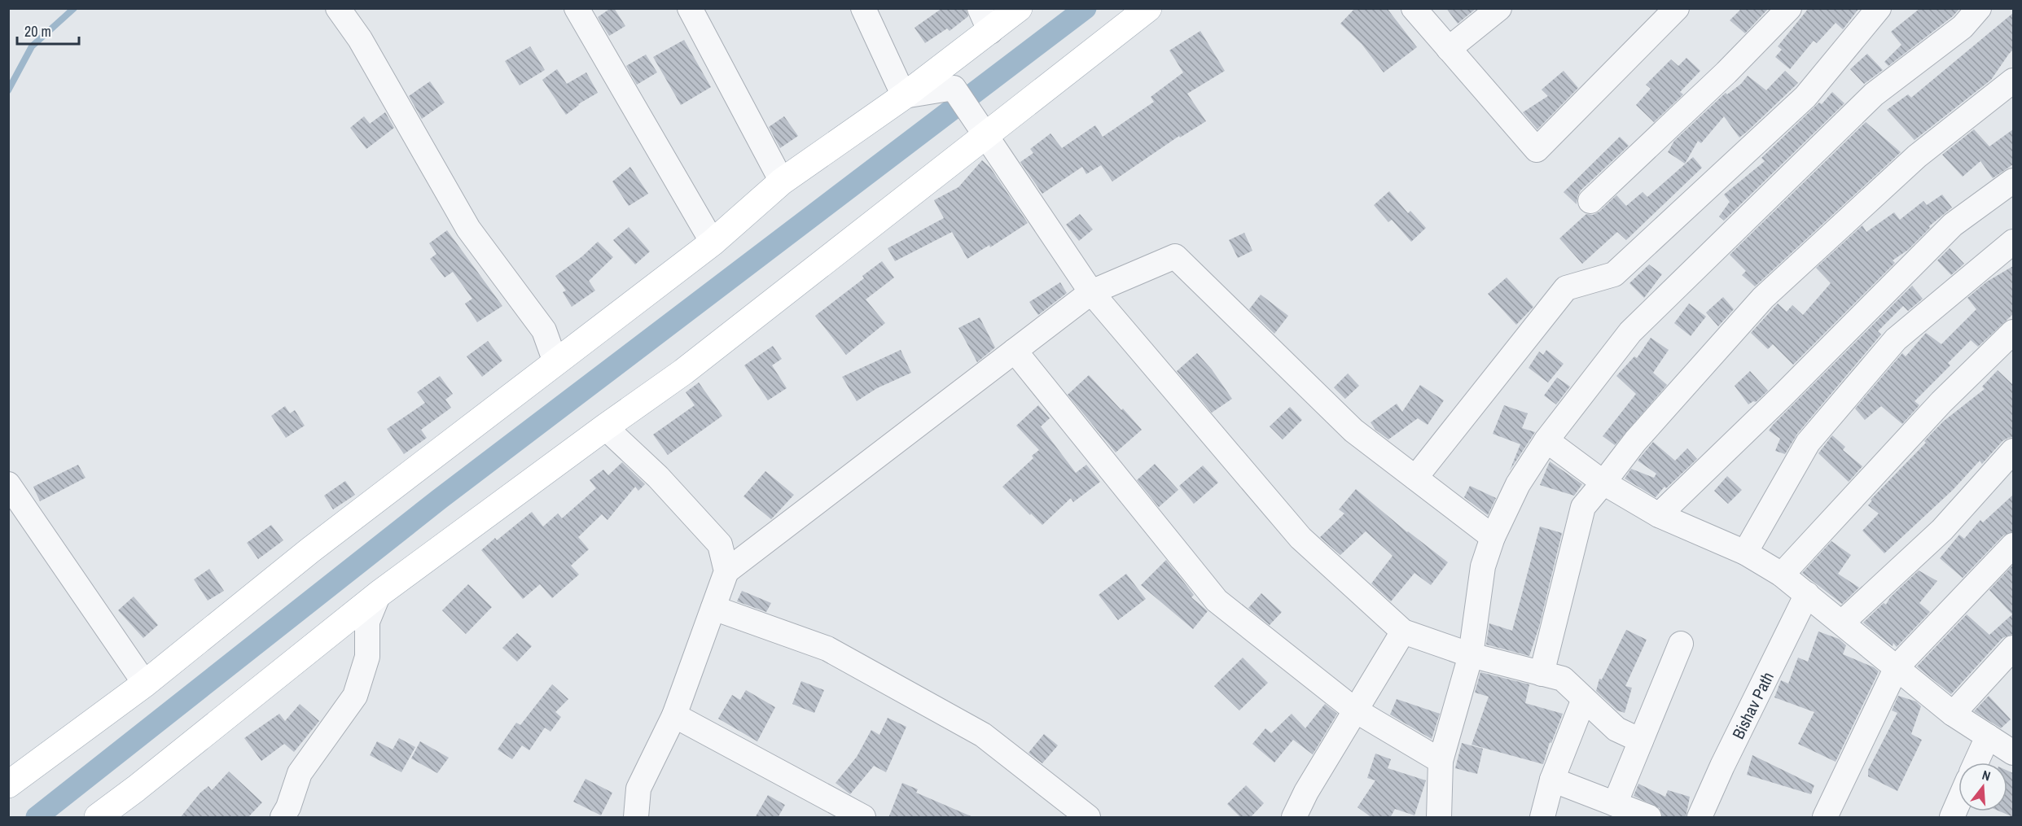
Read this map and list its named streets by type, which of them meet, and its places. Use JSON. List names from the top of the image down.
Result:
{
  "streets": {
    "street": ["Bishav Path"]
  },
  "scale_bar": "20 m",
  "north": "top"
}
